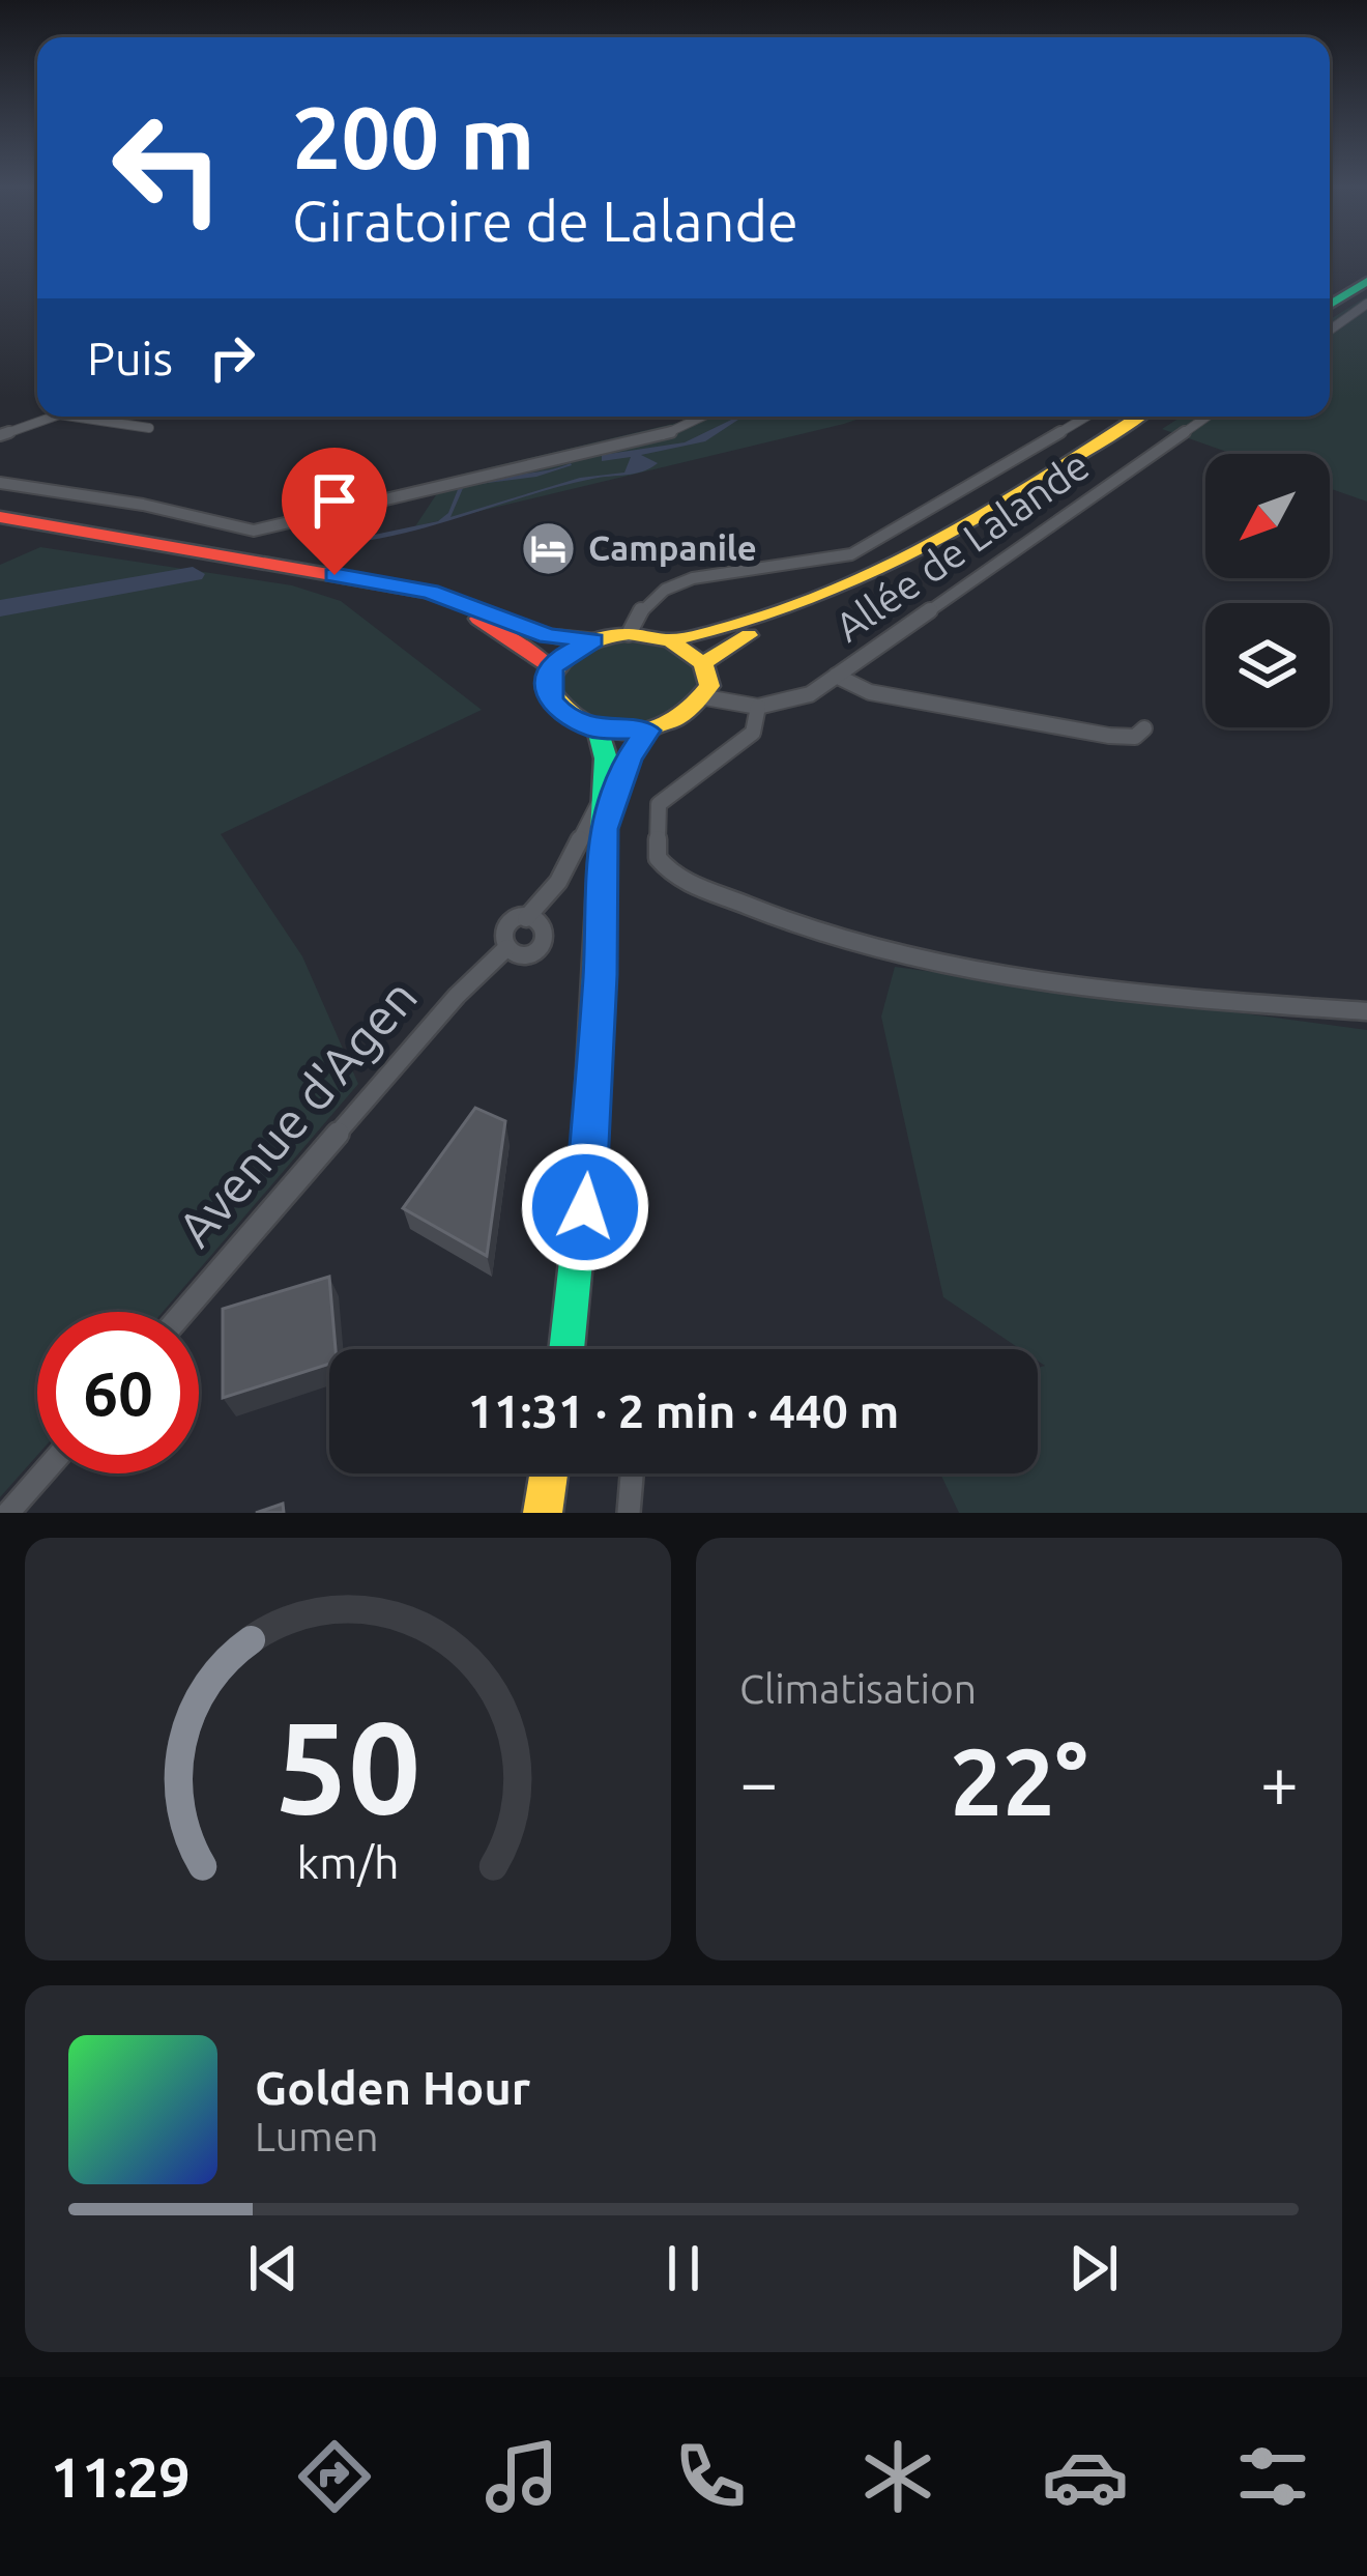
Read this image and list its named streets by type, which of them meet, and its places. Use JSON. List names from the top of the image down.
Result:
{
  "streets": {
    "street": ["Allée de Lalande", "Avenue d'Agen"]
  },
  "places": {
    "hotel": ["Campanile"]
  },
  "north": "bottom left",
  "page": {
    "turn": ["200 m", "Giratoire de Lalande"],
    "then": "Puis",
    "limit": "60",
    "trip": "11:31 · 2 min · 440 m",
    "tile": "Climatisation",
    "heat": ["−", "22°", "+"],
    "song": ["Golden Hour", "Lumen"],
    "tabs": "11:29",
    "gauge": ["50", "km/h"]
  }
}
